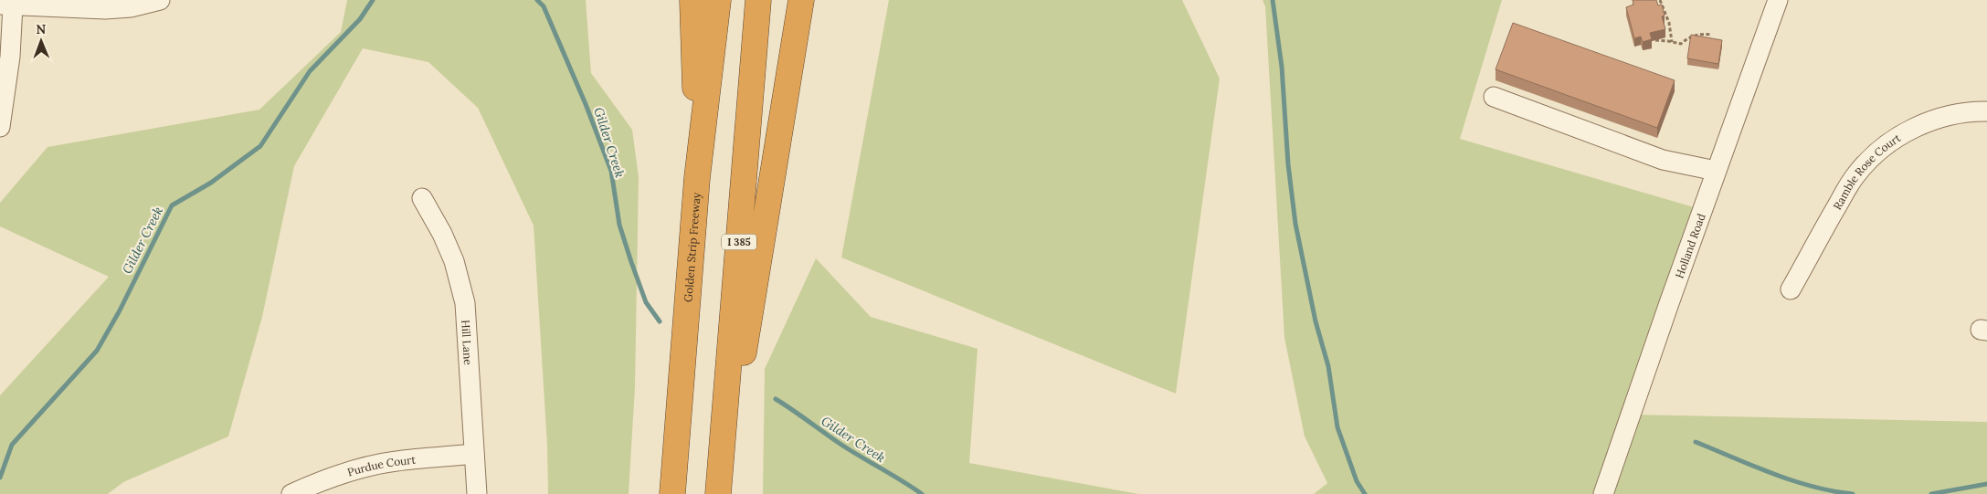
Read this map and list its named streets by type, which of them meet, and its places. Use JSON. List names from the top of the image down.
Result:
{
  "streets": {
    "highway": ["I 385", "Golden Strip Freeway"],
    "street": [
      "Ramble Rose Court",
      "Holland Road",
      "Hill Lane",
      "Purdue Court"
    ]
  },
  "crossings": [
    ["Hill Lane", "Purdue Court"]
  ],
  "water": ["Gilder Creek"],
  "north": "top"
}
